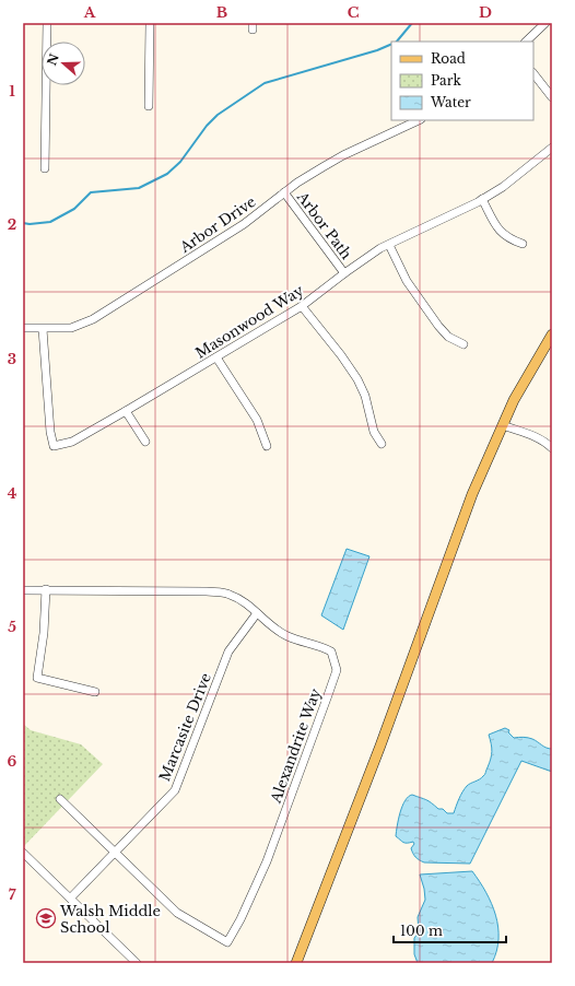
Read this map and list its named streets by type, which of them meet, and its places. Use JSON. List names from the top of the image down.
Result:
{
  "streets": {
    "street": [
      "Arbor Drive",
      "Arbor Path",
      "Masonwood Way",
      "Marcasite Drive",
      "Alexandrite Way"
    ]
  },
  "crossings": [
    ["Arbor Drive", "Arbor Path"],
    ["Arbor Drive", "Masonwood Way"],
    ["Arbor Path", "Masonwood Way"],
    ["Marcasite Drive", "Alexandrite Way"]
  ],
  "places": {
    "school or university": ["Walsh Middle School"]
  },
  "legend": ["Road", "Park", "Water"],
  "scale_bar": "100 m",
  "north": "left",
  "grid": {
    "columns": [
      "A",
      "B",
      "C",
      "D"
    ],
    "rows": [
      "1",
      "2",
      "3",
      "4",
      "5",
      "6",
      "7"
    ]
  }
}
